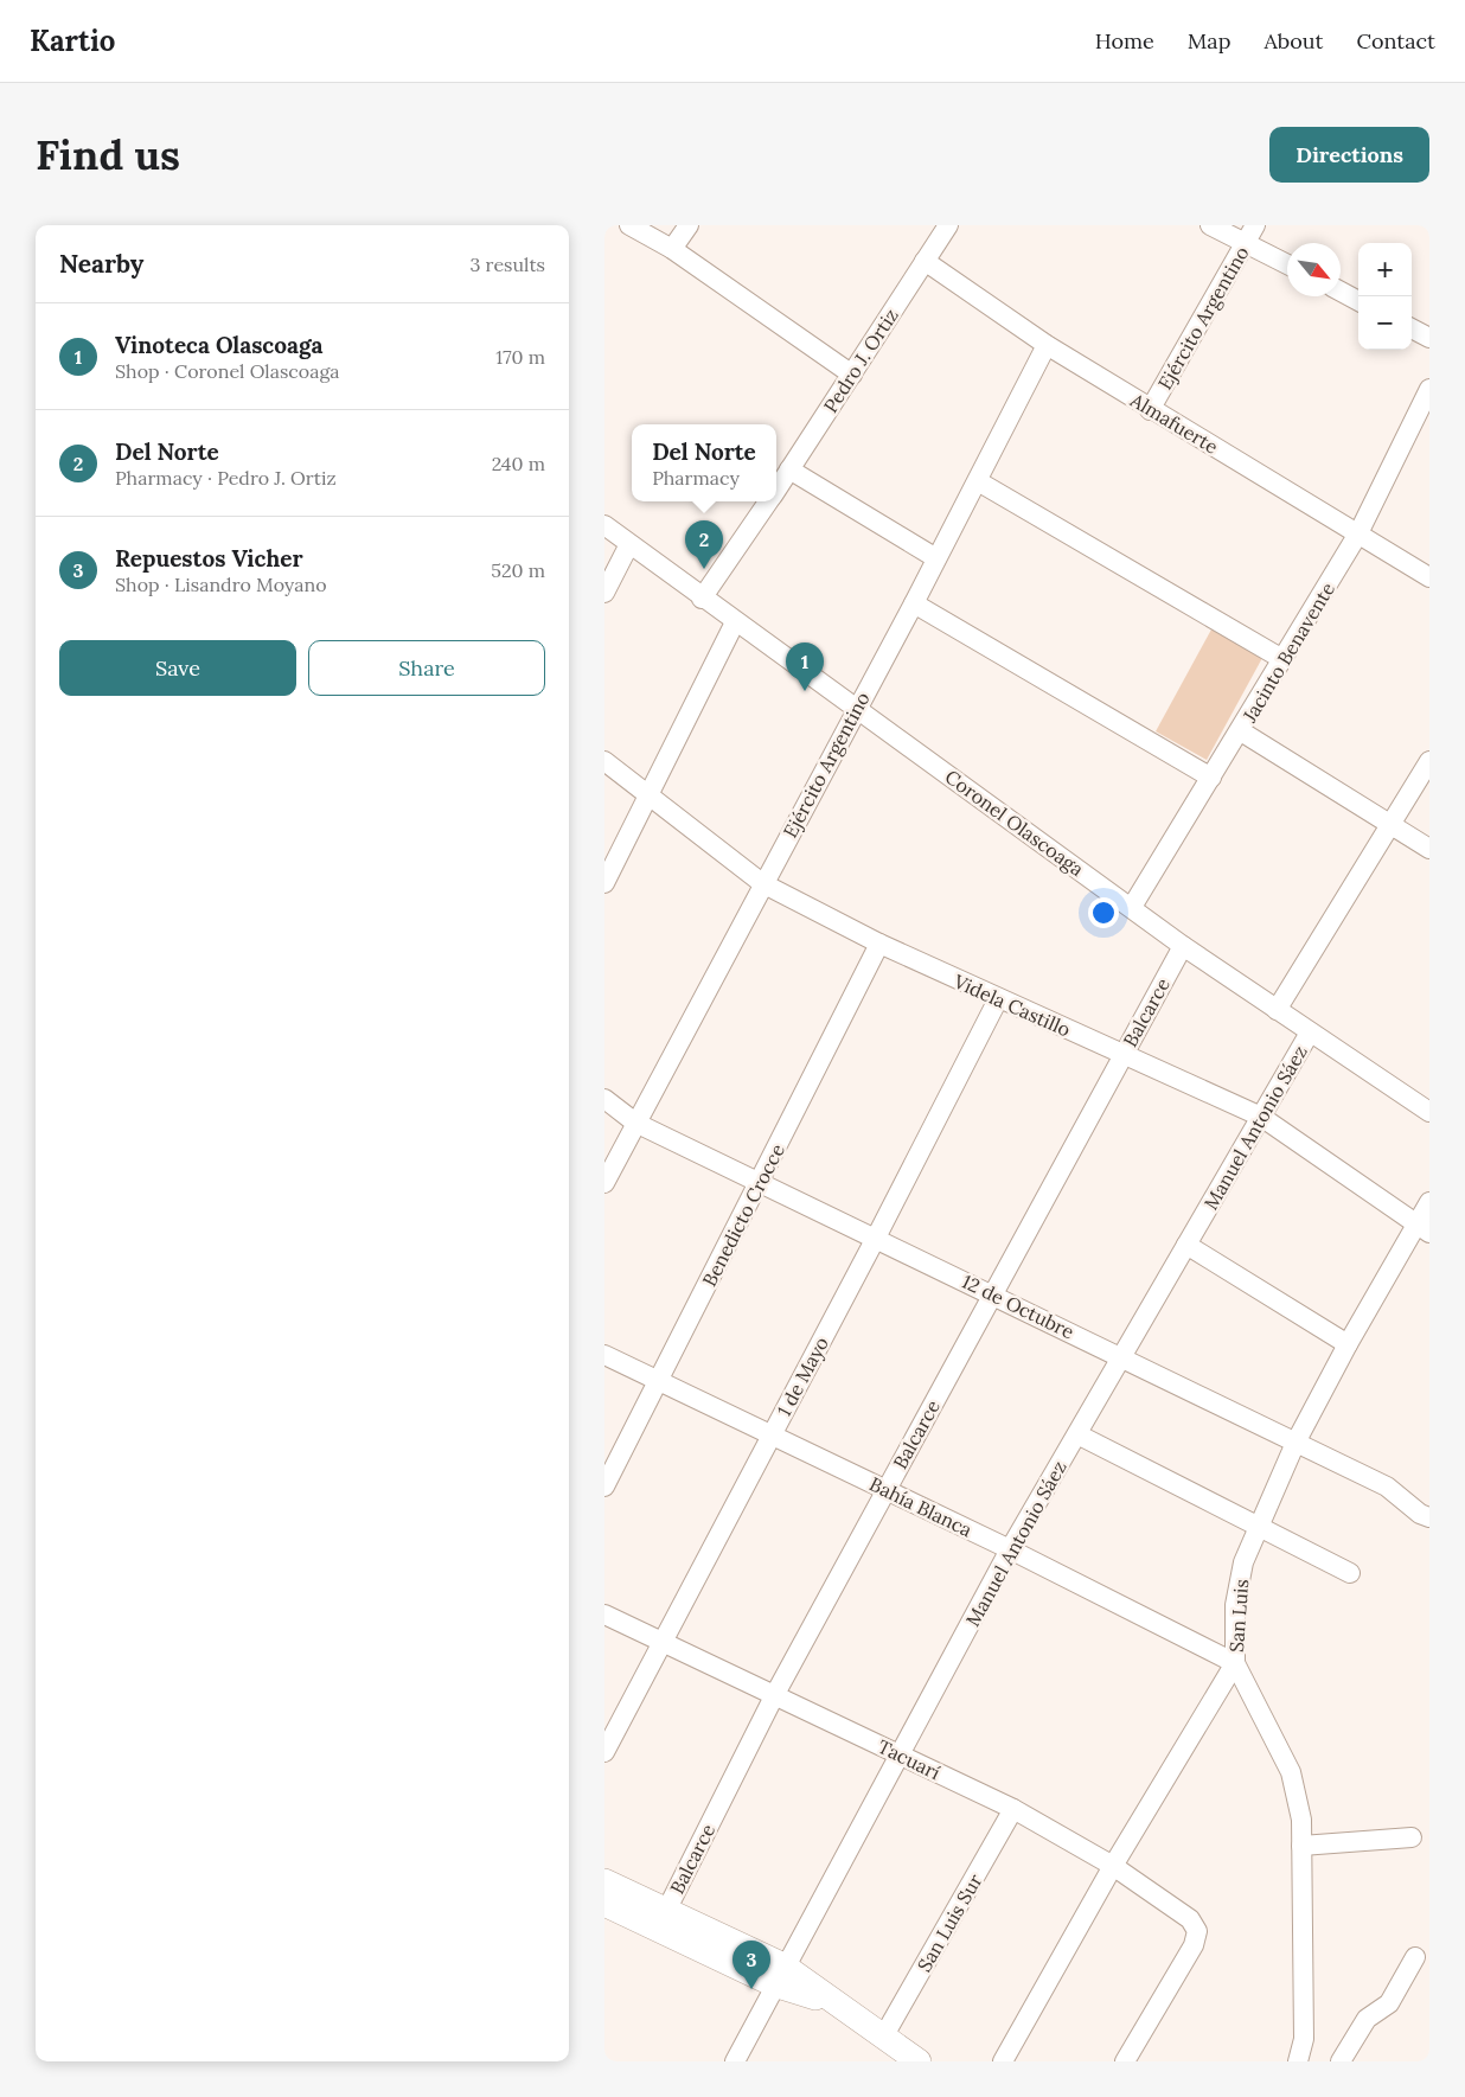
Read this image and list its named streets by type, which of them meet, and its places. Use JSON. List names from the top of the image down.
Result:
{
  "streets": {
    "street": [
      "Ejército Argentino",
      "Pedro J. Ortiz",
      "Almafuerte",
      "Jacinto Benavente",
      "Coronel Olascoaga",
      "Videla Castillo",
      "Balcarce",
      "Manuel Antonio Sáez",
      "Benedicto Crocce",
      "12 de Octubre",
      "1 de Mayo",
      "Bahía Blanca",
      "San Luis",
      "Tacuarí",
      "San Luis Sur"
    ]
  },
  "crossings": [
    ["Ejército Argentino", "Almafuerte"],
    ["Ejército Argentino", "Coronel Olascoaga"],
    ["Ejército Argentino", "Videla Castillo"],
    ["Ejército Argentino", "12 de Octubre"],
    ["Pedro J. Ortiz", "Almafuerte"],
    ["Pedro J. Ortiz", "Coronel Olascoaga"],
    ["Almafuerte", "Jacinto Benavente"],
    ["Jacinto Benavente", "Coronel Olascoaga"],
    ["Coronel Olascoaga", "Balcarce"],
    ["Coronel Olascoaga", "Manuel Antonio Sáez"],
    ["Videla Castillo", "Balcarce"],
    ["Videla Castillo", "Manuel Antonio Sáez"],
    ["Videla Castillo", "Benedicto Crocce"],
    ["Videla Castillo", "1 de Mayo"],
    ["Videla Castillo", "San Luis"],
    ["Balcarce", "12 de Octubre"],
    ["Balcarce", "Bahía Blanca"],
    ["Balcarce", "Tacuarí"],
    ["Manuel Antonio Sáez", "12 de Octubre"],
    ["Manuel Antonio Sáez", "Bahía Blanca"],
    ["Manuel Antonio Sáez", "Tacuarí"],
    ["Benedicto Crocce", "12 de Octubre"],
    ["Benedicto Crocce", "Bahía Blanca"],
    ["12 de Octubre", "1 de Mayo"],
    ["12 de Octubre", "San Luis"],
    ["1 de Mayo", "Bahía Blanca"],
    ["1 de Mayo", "Tacuarí"],
    ["Bahía Blanca", "San Luis"],
    ["Tacuarí", "San Luis Sur"]
  ],
  "north": "bottom right",
  "page": {
    "header": "Kartio",
    "nav": [
      "Home",
      "Map",
      "About",
      "Contact"
    ],
    "buttons": [
      "Directions",
      ["Save", "Share"]
    ],
    "title": "Find us",
    "heading": ["Nearby", "3 results"],
    "map_buttons": ["+", "−"],
    "list": [
      {
        "mark": "1",
        "name": "Vinoteca Olascoaga",
        "note": "Shop · Coronel Olascoaga",
        "value": "170 m"
      },
      {
        "mark": "2",
        "name": "Del Norte",
        "note": "Pharmacy · Pedro J. Ortiz",
        "value": "240 m"
      },
      {
        "mark": "3",
        "name": "Repuestos Vicher",
        "note": "Shop · Lisandro Moyano",
        "value": "520 m"
      }
    ],
    "popup": ["Del Norte", "Pharmacy"],
    "pins": ["2", "1", "3"]
  }
}
